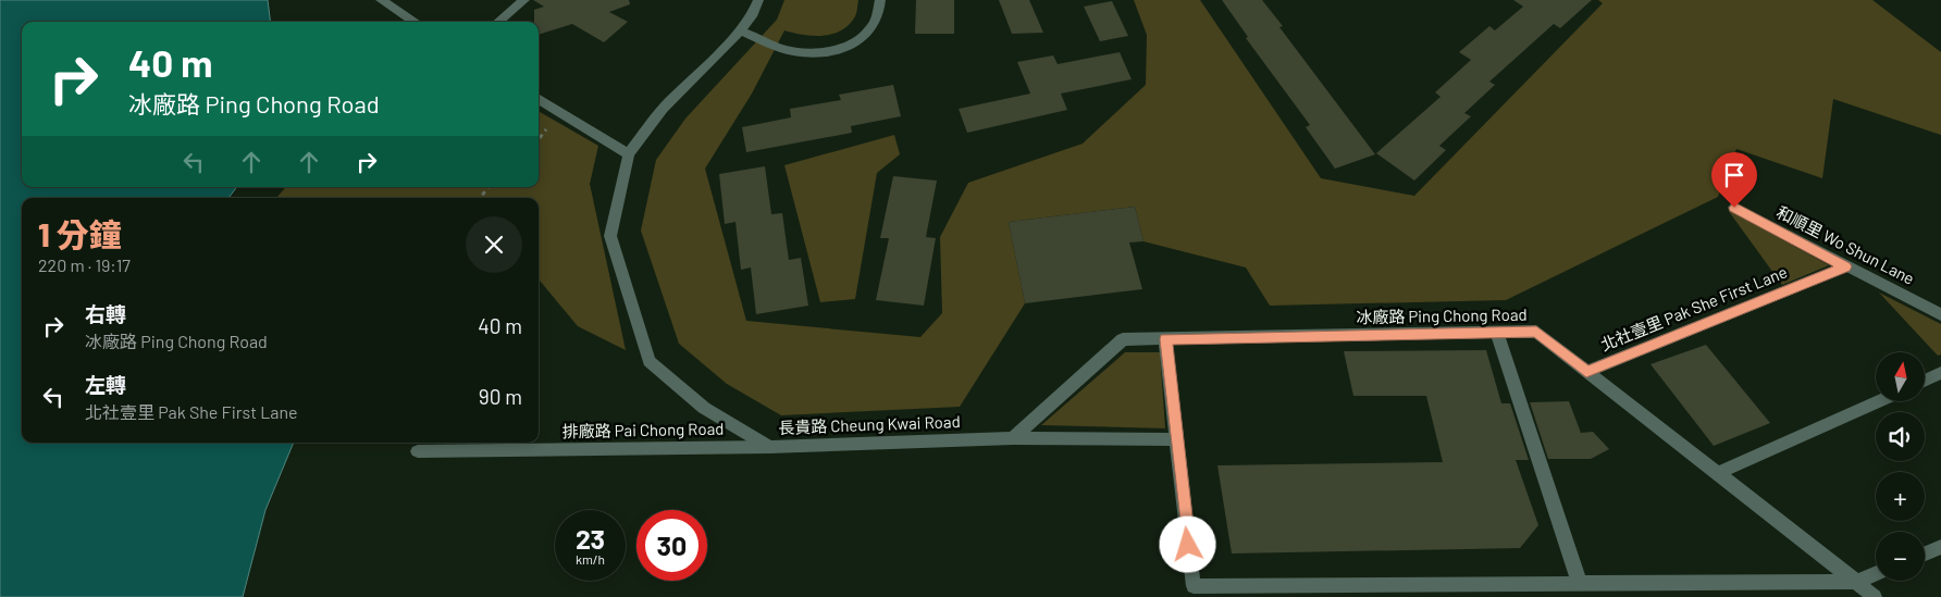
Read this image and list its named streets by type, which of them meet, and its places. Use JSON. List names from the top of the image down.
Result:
{
  "streets": {
    "street": [
      "和順里 Wo Shun Lane",
      "北社壹里 Pak She First Lane",
      "冰廠路 Ping Chong Road",
      "長貴路 Cheung Kwai Road",
      "排廠路 Pai Chong Road"
    ]
  },
  "crossings": [
    ["和順里 Wo Shun Lane", "北社壹里 Pak She First Lane"],
    ["北社壹里 Pak She First Lane", "冰廠路 Ping Chong Road"],
    ["冰廠路 Ping Chong Road", "長貴路 Cheung Kwai Road"],
    ["長貴路 Cheung Kwai Road", "排廠路 Pai Chong Road"]
  ],
  "north": "top",
  "page": {
    "turn": ["40 m", "冰廠路 Ping Chong Road"],
    "heading": ["1 分鐘", "220 m · 19:17"],
    "list": [
      {
        "name": "右轉",
        "note": "冰廠路 Ping Chong Road",
        "value": "40 m"
      },
      {
        "name": "左轉",
        "note": "北社壹里 Pak She First Lane",
        "value": "90 m"
      }
    ],
    "map_buttons": ["+", "−"],
    "speed": "23 km/h",
    "limit": "30"
  }
}
